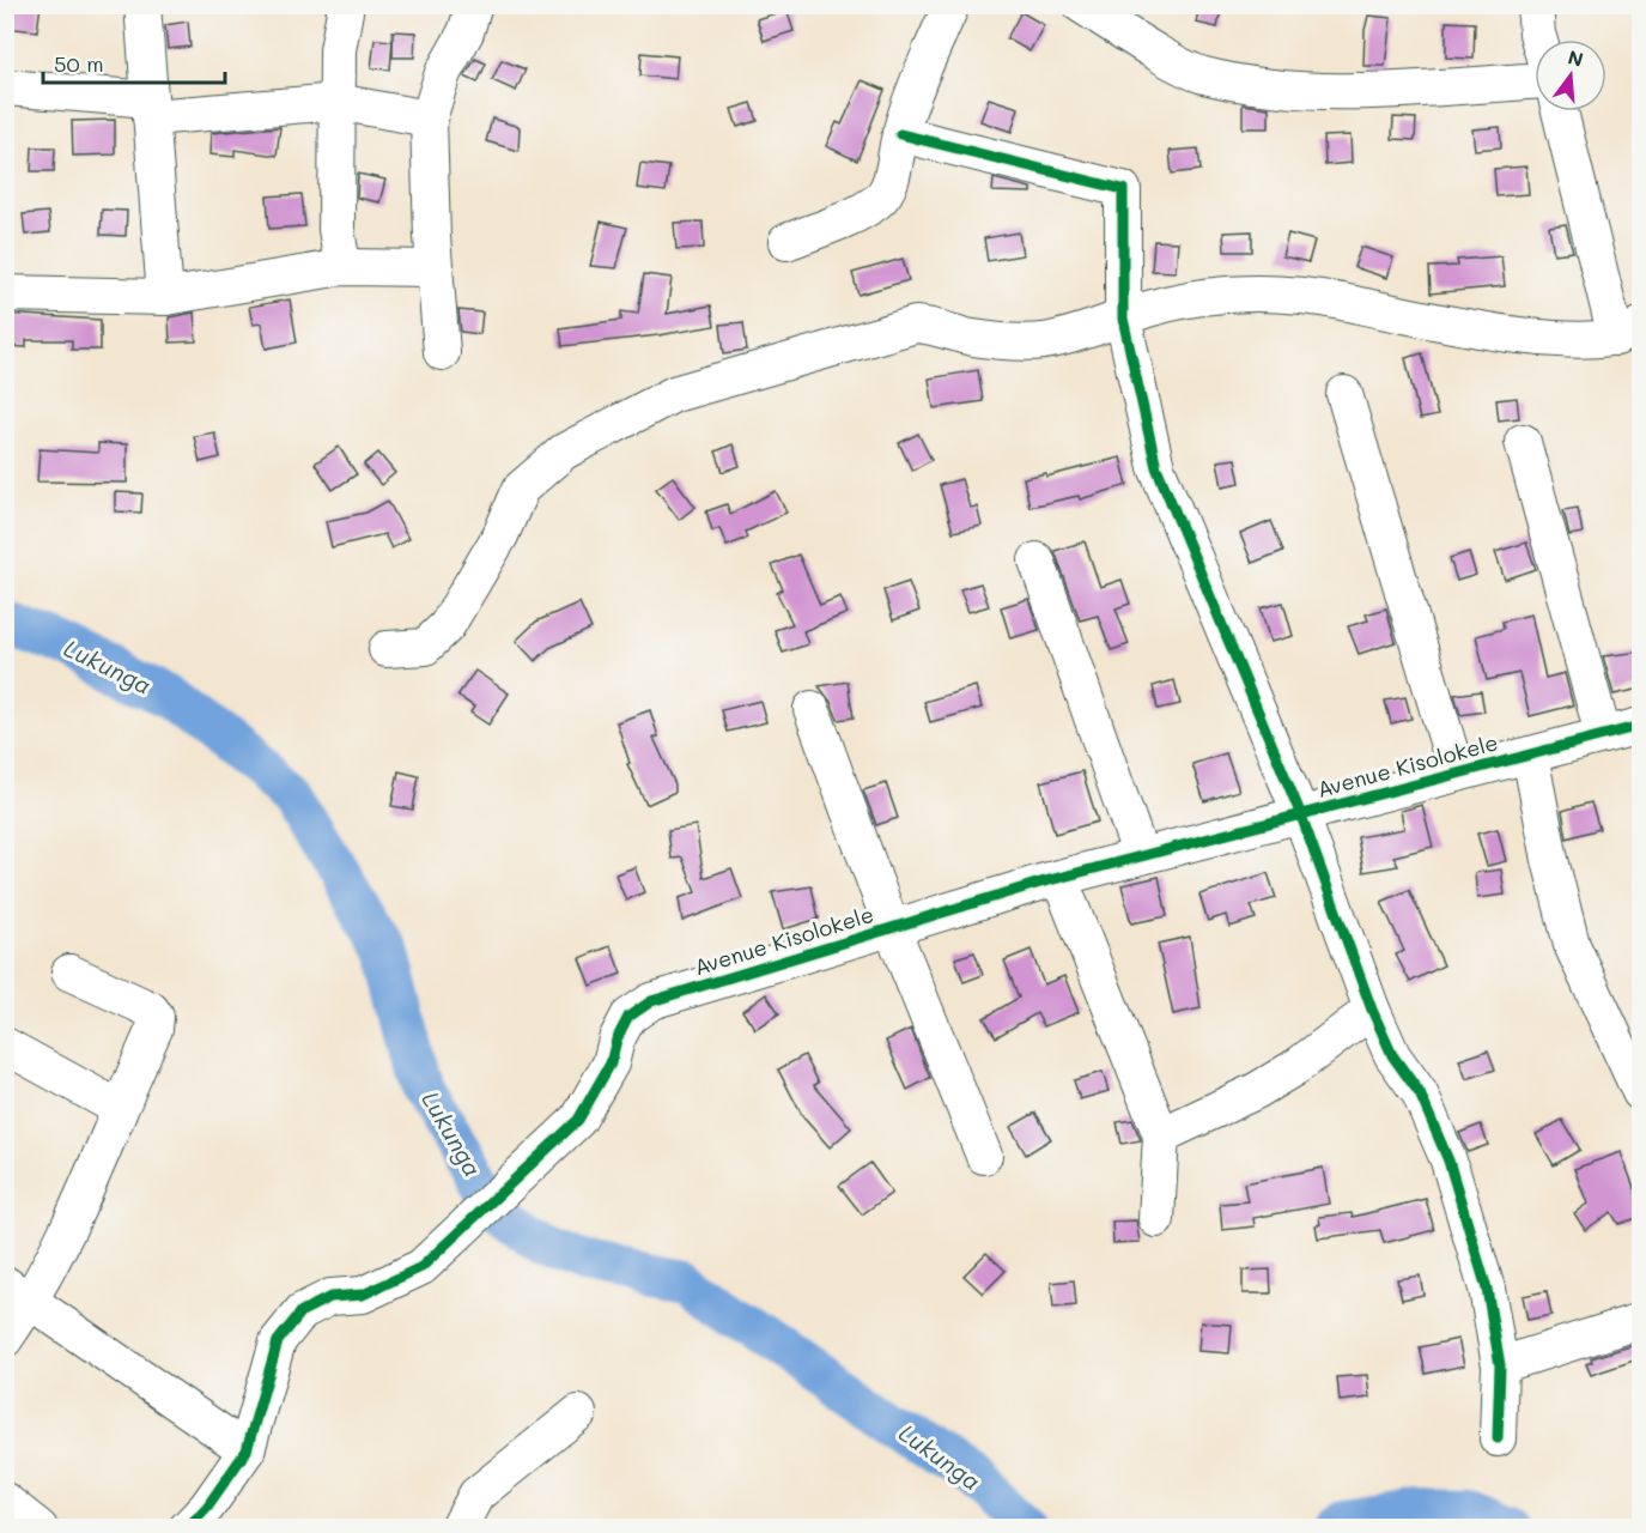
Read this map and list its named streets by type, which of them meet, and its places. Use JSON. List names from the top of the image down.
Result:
{
  "streets": {
    "street": ["Avenue Kisolokele"]
  },
  "water": ["Lukunga"],
  "scale_bar": "50 m",
  "north": "top"
}
